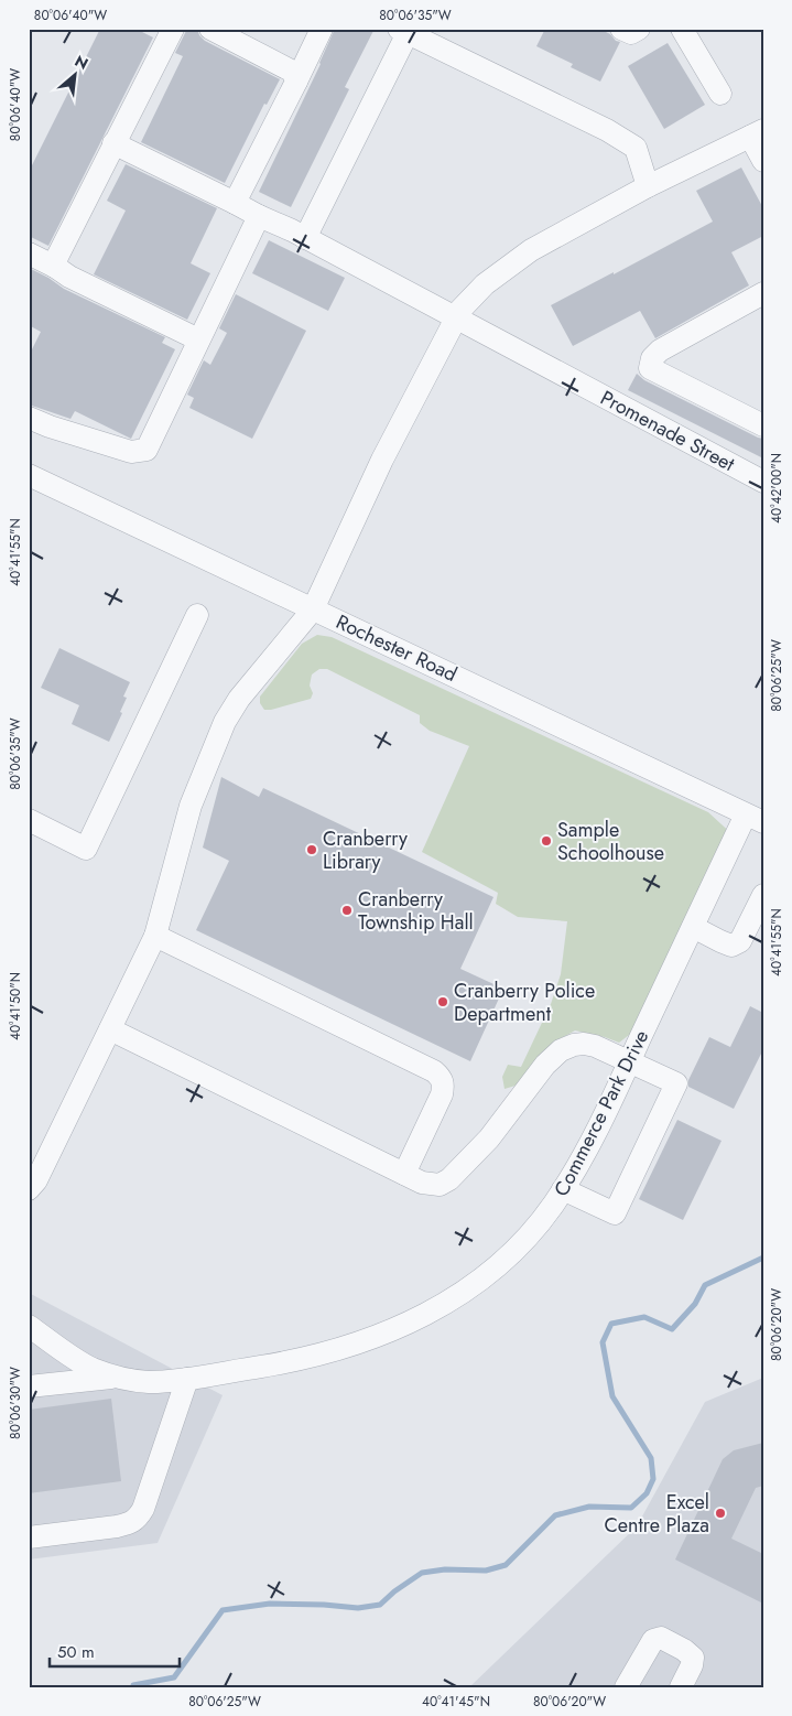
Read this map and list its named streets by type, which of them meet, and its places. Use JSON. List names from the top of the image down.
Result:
{
  "streets": {
    "street": ["Promenade Street", "Rochester Road", "Commerce Park Drive"]
  },
  "crossings": [
    ["Rochester Road", "Commerce Park Drive"]
  ],
  "places": [
    "Sample Schoolhouse",
    "Cranberry Library",
    "Cranberry Township Hall",
    "Cranberry Police Department",
    "Excel Centre Plaza"
  ],
  "scale_bar": "50 m",
  "north": "top right",
  "coordinates": [
    "80°06'40\"W",
    "80°06'35\"W",
    "40°42'00\"N",
    "40°41'55\"N",
    "80°06'25\"W",
    "40°41'50\"N",
    "80°06'20\"W",
    "80°06'30\"W",
    "40°41'45\"N"
  ]
}
